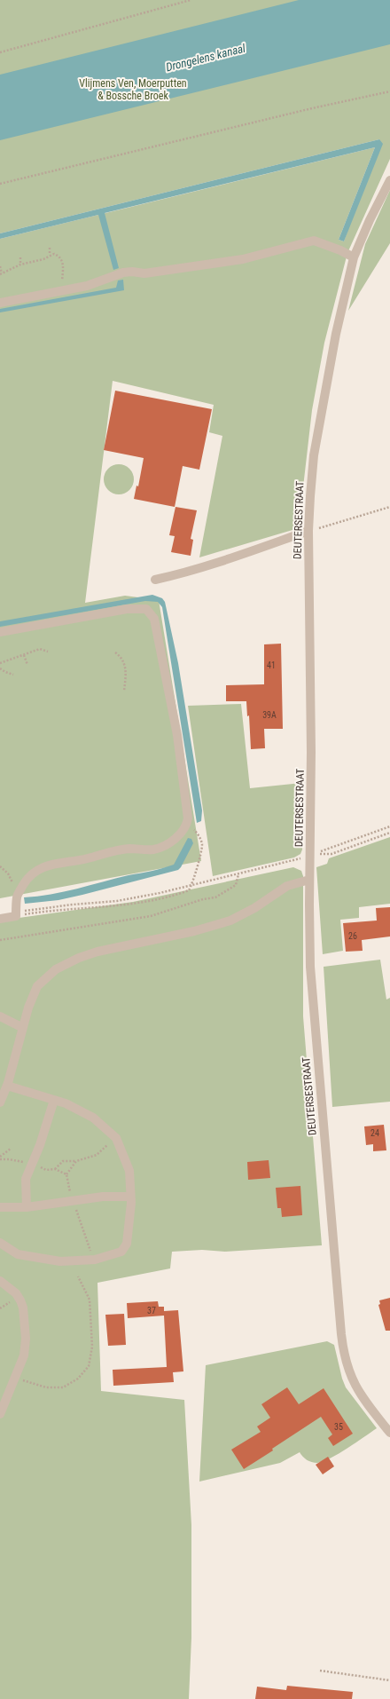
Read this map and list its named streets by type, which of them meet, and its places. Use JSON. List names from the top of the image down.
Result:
{
  "streets": {
    "street": ["DEUTERSESTRAAT"]
  },
  "water": ["Drongelens kanaal"],
  "parks": ["Vlijmens Ven, Moerputten & Bossche Broek"],
  "house_numbers": [
    "41",
    "39A",
    "26",
    "24",
    "37",
    "35"
  ]
}
